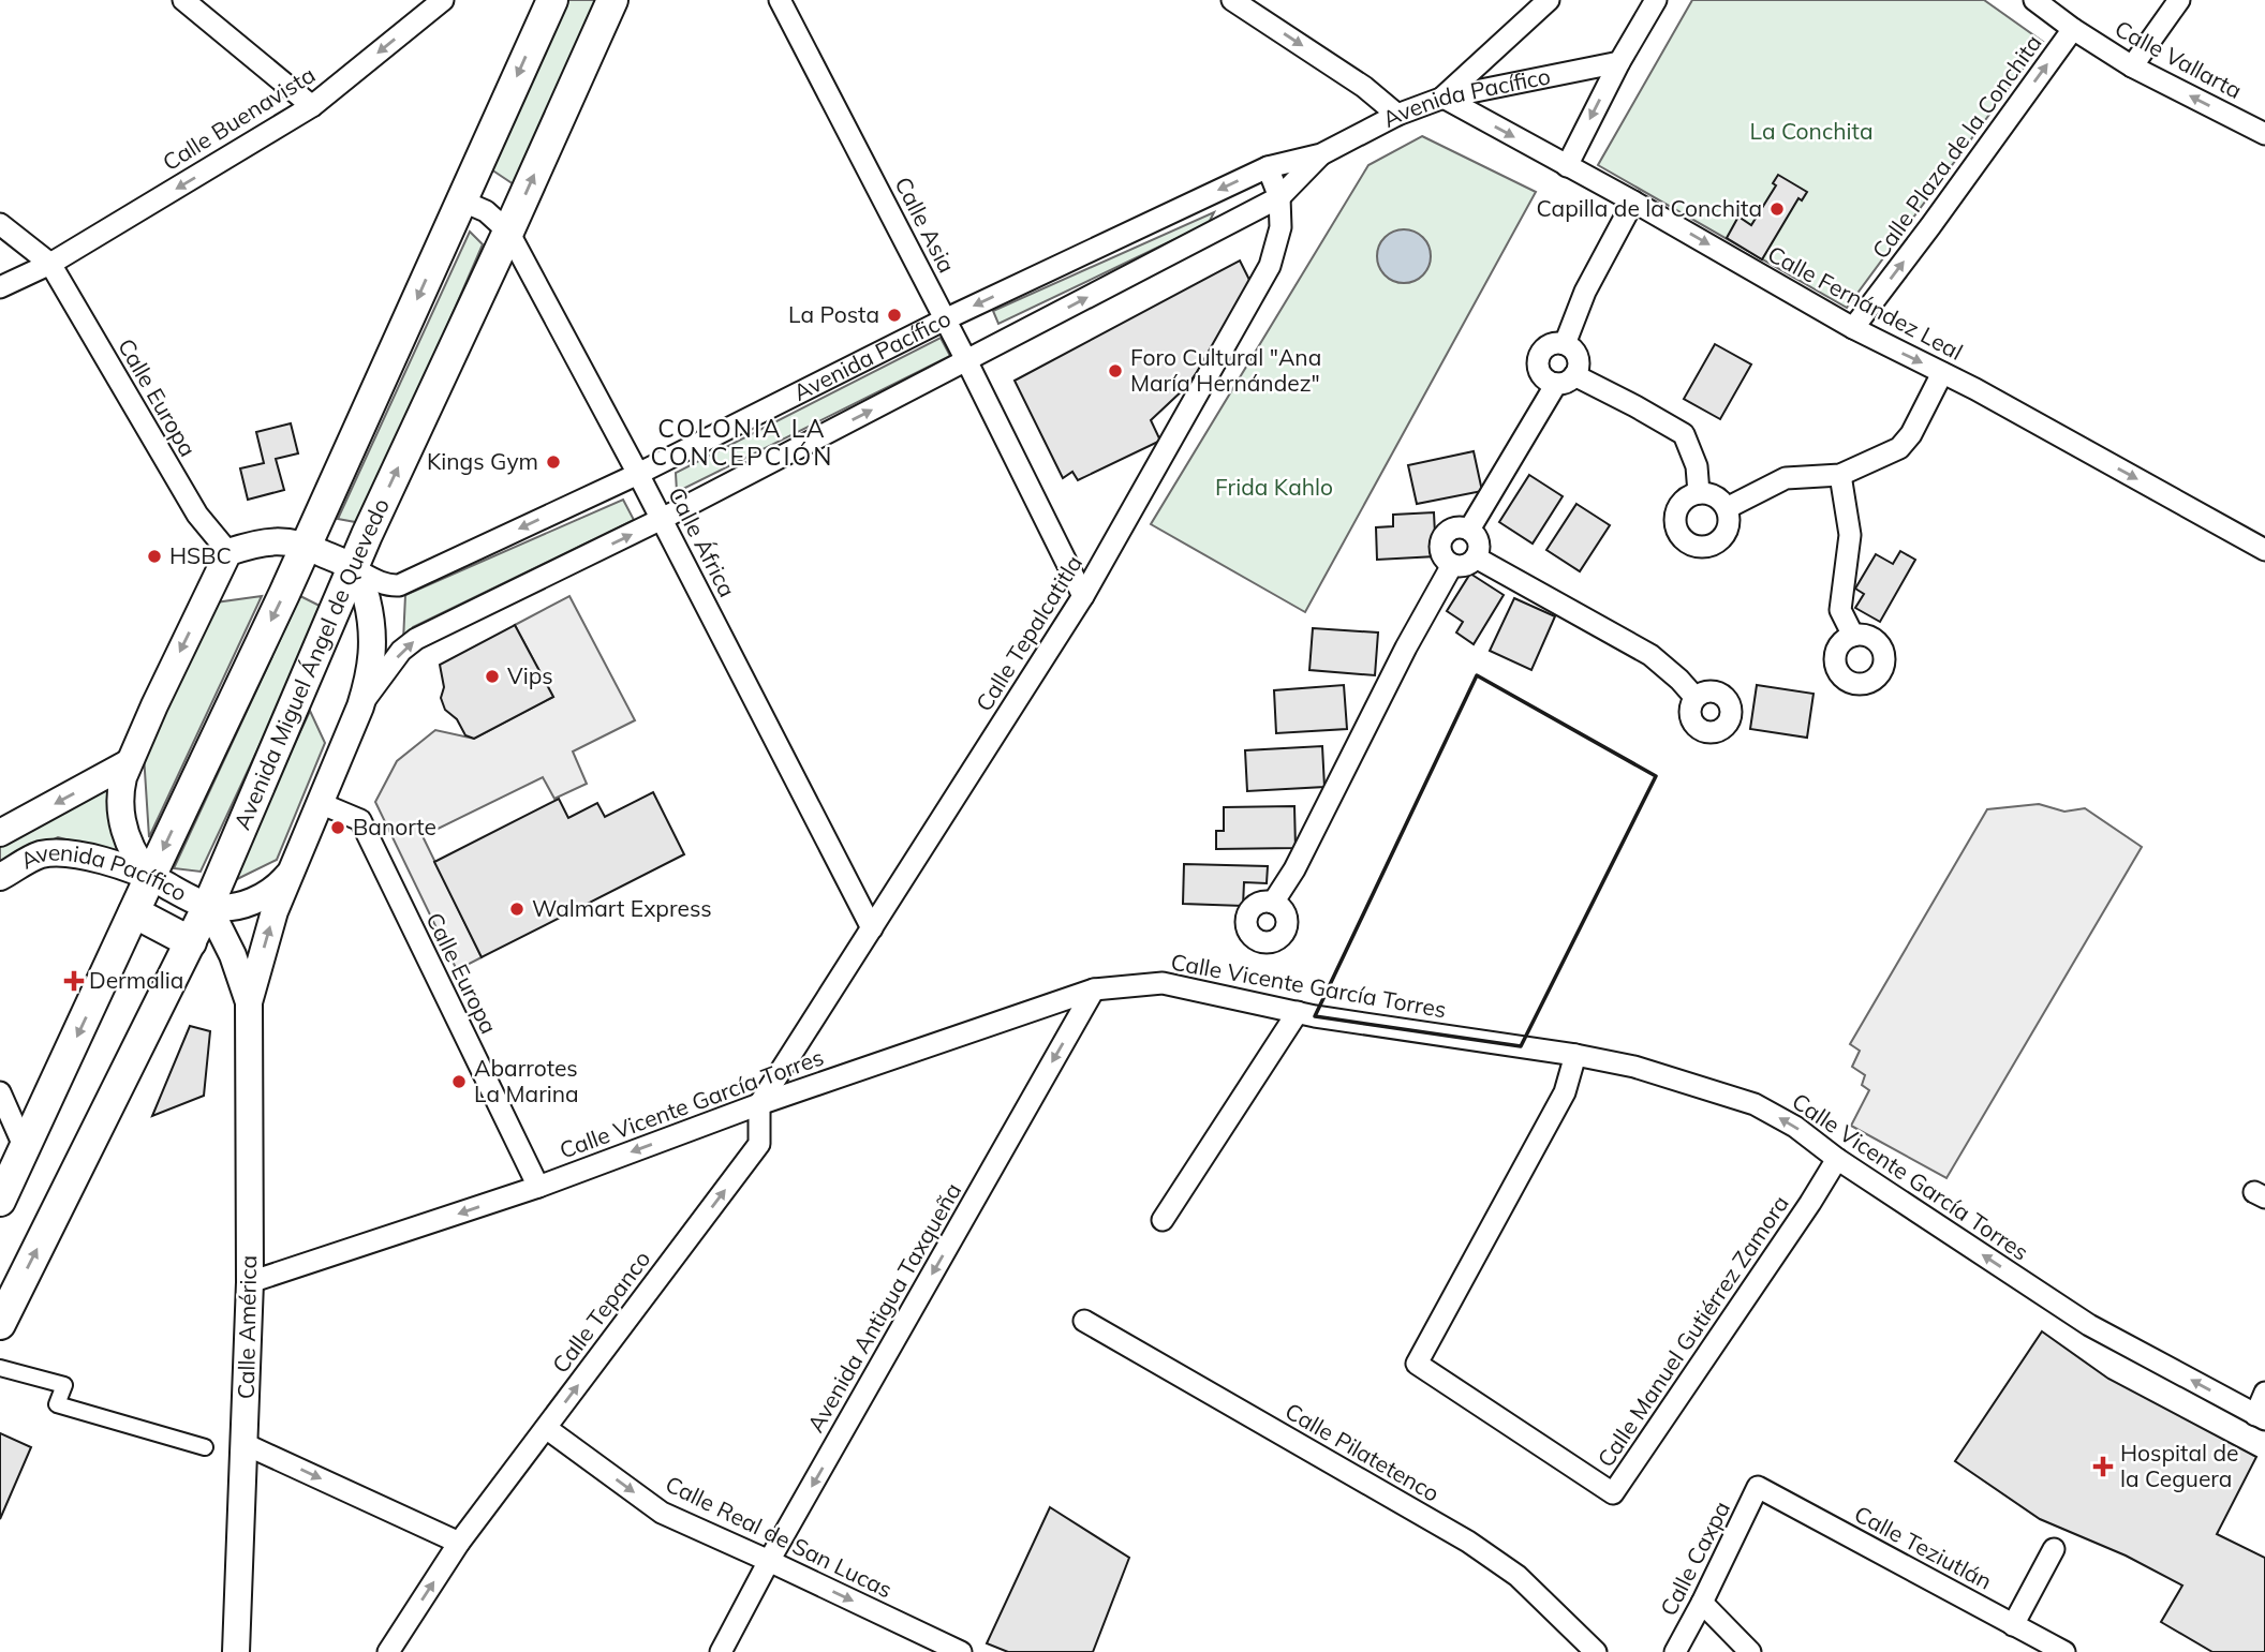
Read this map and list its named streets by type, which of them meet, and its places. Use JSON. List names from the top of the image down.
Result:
{
  "streets": {
    "main road": ["Avenida Miguel Ángel de Quevedo"],
    "street": [
      "Calle Vallarta",
      "Avenida Pacífico",
      "Calle Buenavista",
      "Calle Plaza de la Conchita",
      "Calle Asia",
      "Calle Fernández Leal",
      "Calle Europa",
      "Calle África",
      "Calle Tepalcatitla",
      "Calle Vicente García Torres",
      "Avenida Antigua Taxqueña",
      "Calle Tepanco",
      "Calle América",
      "Calle Manuel Gutiérrez Zamora",
      "Calle Pilatetenco",
      "Calle Real de San Lucas",
      "Calle Teziutlán",
      "Calle Caxpa"
    ]
  },
  "crossings": [
    ["Calle Vallarta", "Calle Plaza de la Conchita"],
    ["Avenida Pacífico", "Calle Asia"],
    ["Avenida Pacífico", "Calle Fernández Leal"],
    ["Avenida Pacífico", "Calle África"],
    ["Avenida Pacífico", "Calle Tepalcatitla"],
    ["Avenida Pacífico", "Avenida Miguel Ángel de Quevedo"],
    ["Avenida Pacífico", "Calle América"],
    ["Calle Buenavista", "Calle Europa"],
    ["Calle Plaza de la Conchita", "Calle Fernández Leal"],
    ["Calle Asia", "Calle Tepalcatitla"],
    ["Calle Europa", "Calle Vicente García Torres"],
    ["Calle Europa", "Calle América"],
    ["Calle África", "Calle Tepalcatitla"],
    ["Calle África", "Avenida Miguel Ángel de Quevedo"],
    ["Calle Tepalcatitla", "Calle Vicente García Torres"],
    ["Calle Tepalcatitla", "Calle Tepanco"],
    ["Avenida Miguel Ángel de Quevedo", "Calle América"],
    ["Calle Vicente García Torres", "Avenida Antigua Taxqueña"],
    ["Calle Vicente García Torres", "Calle Tepanco"],
    ["Calle Vicente García Torres", "Calle América"],
    ["Calle Vicente García Torres", "Calle Manuel Gutiérrez Zamora"],
    ["Avenida Antigua Taxqueña", "Calle Real de San Lucas"],
    ["Calle Tepanco", "Calle Real de San Lucas"],
    ["Calle Teziutlán", "Calle Caxpa"]
  ],
  "one_way": [
    "Calle Vallarta",
    "Calle Buenavista",
    "Calle Plaza de la Conchita",
    "Calle Fernández Leal",
    "Calle Vicente García Torres",
    "Avenida Antigua Taxqueña",
    "Calle Tepanco",
    "Calle Real de San Lucas"
  ],
  "districts": ["COLONIA LA CONCEPCIÓN"],
  "parks": ["La Conchita", "Frida Kahlo"],
  "places": {
    "other": [
      "Capilla de la Conchita",
      "La Posta",
      "Foro Cultural \"Ana María Hernández\"",
      "Kings Gym",
      "HSBC",
      "Vips",
      "Banorte",
      "Walmart Express",
      "Abarrotes La Marina"
    ],
    "health": ["Dermalia", "Hospital de la Ceguera"]
  }
}
